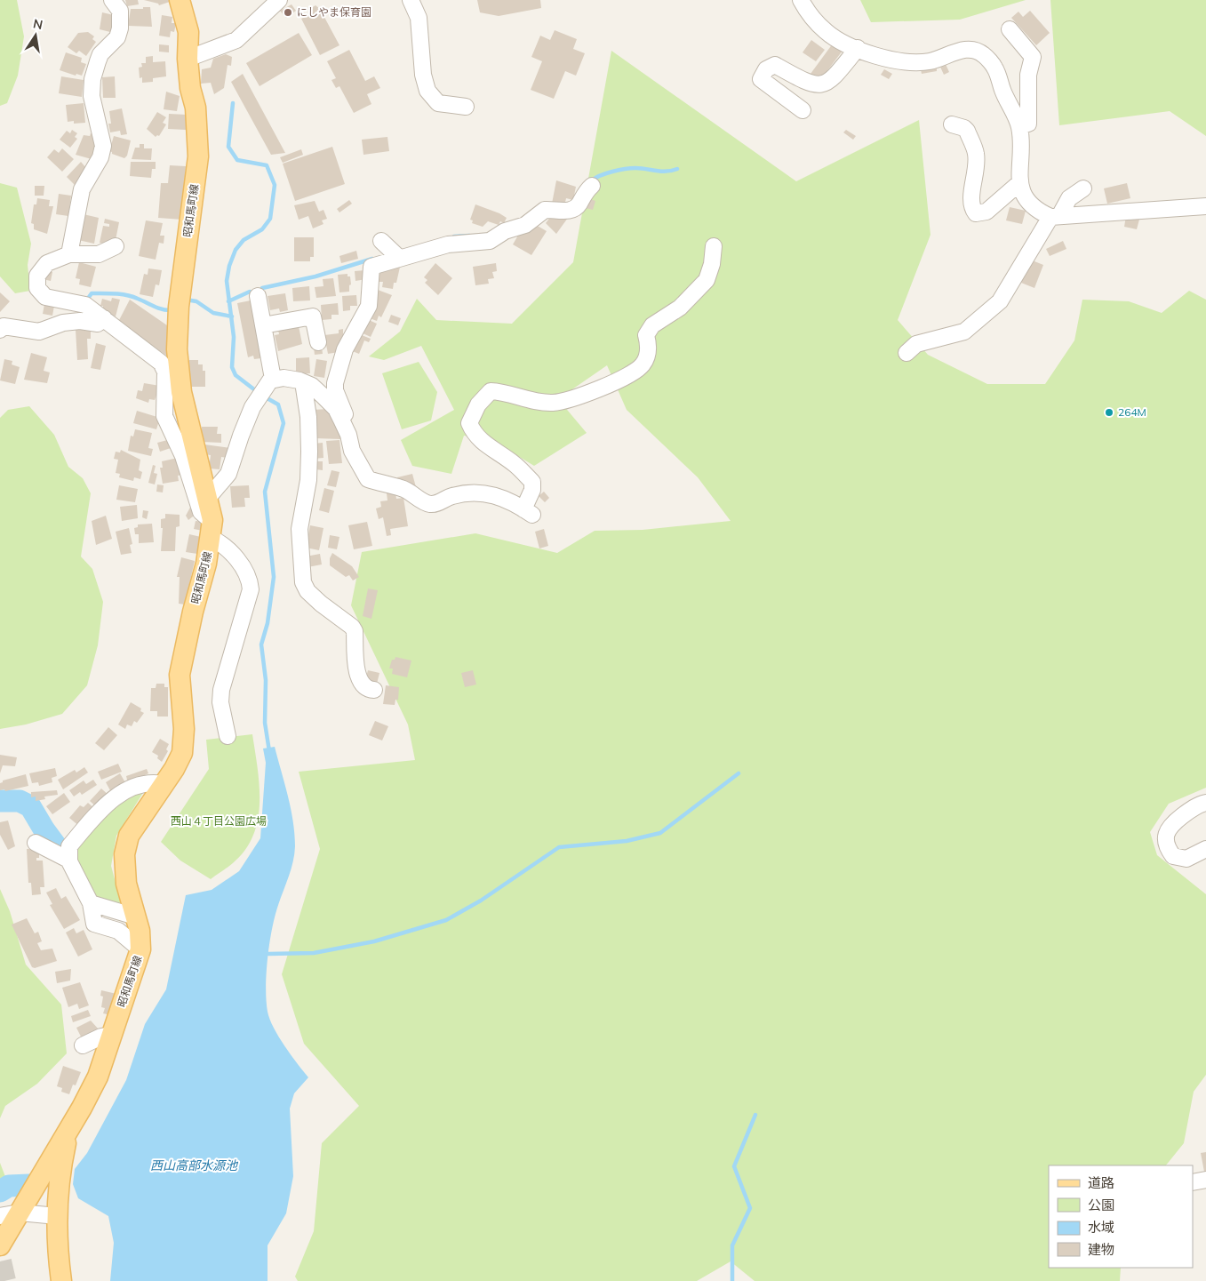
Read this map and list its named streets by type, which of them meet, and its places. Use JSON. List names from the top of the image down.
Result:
{
  "streets": {
    "main road": ["昭和馬町線"]
  },
  "water": ["西山高部水源池"],
  "parks": ["西山４丁目公園広場"],
  "places": ["にしやま保育園", "264M"],
  "legend": [
    "道路",
    "公園",
    "水域",
    "建物"
  ],
  "north": "top"
}
